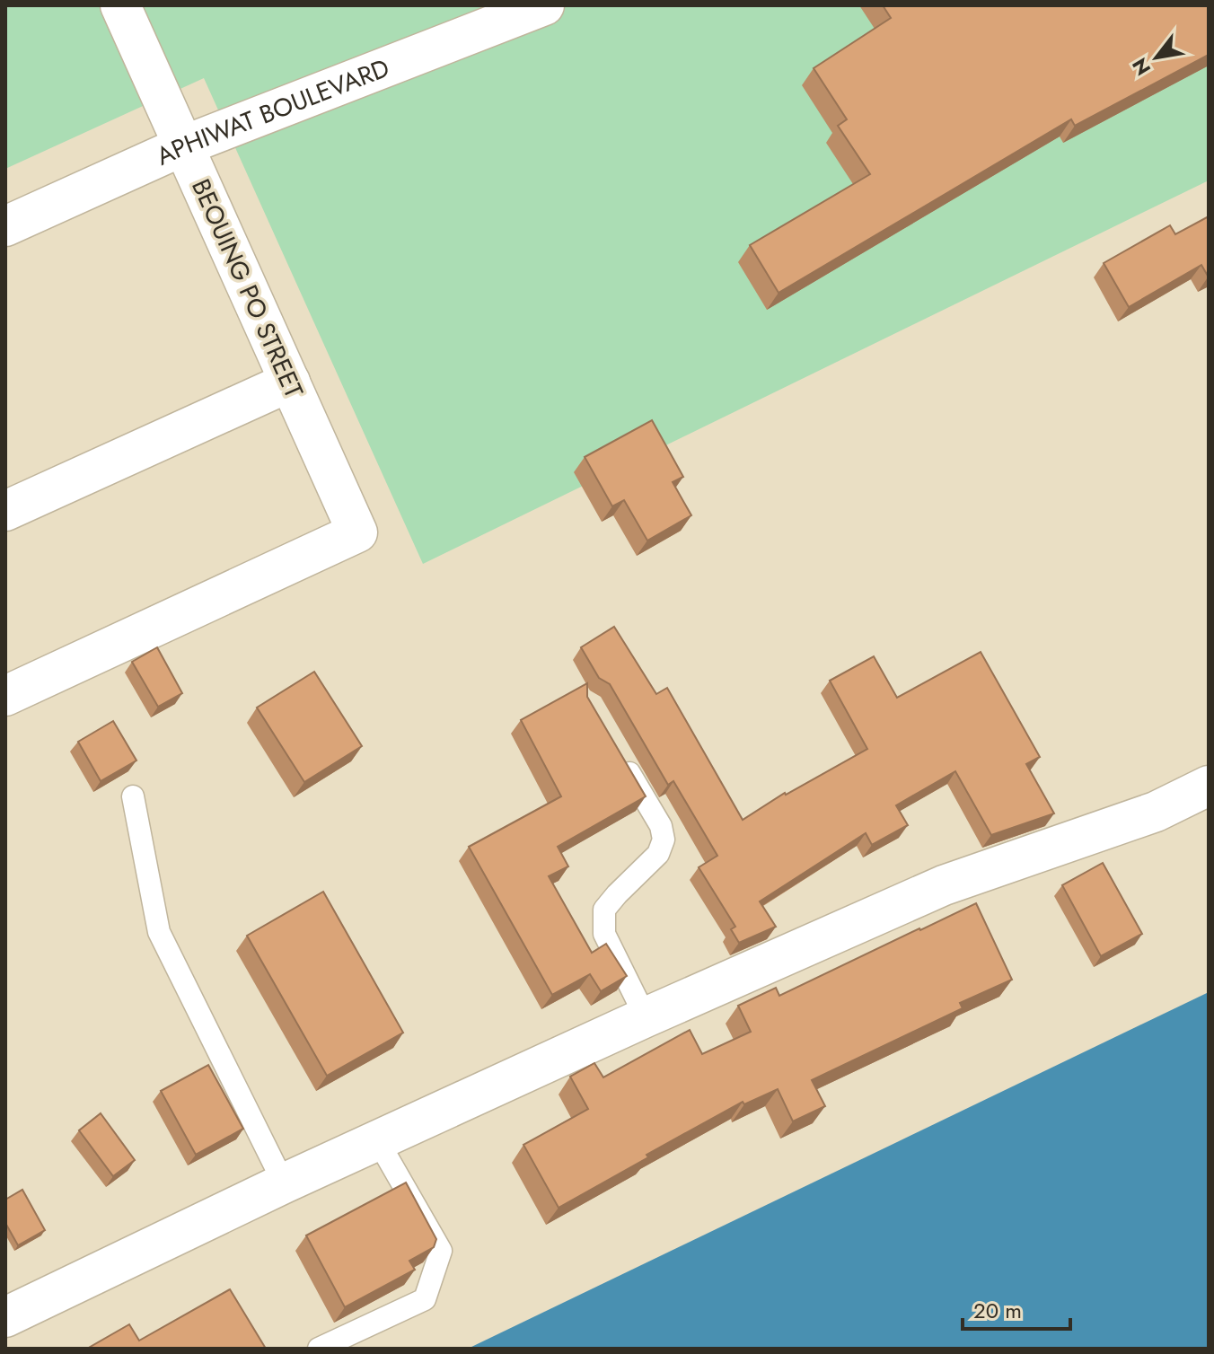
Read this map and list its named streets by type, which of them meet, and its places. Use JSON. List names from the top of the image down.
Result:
{
  "streets": {
    "street": ["APHIWAT BOULEVARD", "BEOUING PO STREET"]
  },
  "crossings": [
    ["APHIWAT BOULEVARD", "BEOUING PO STREET"]
  ],
  "scale_bar": "20 m",
  "north": "bottom left"
}
